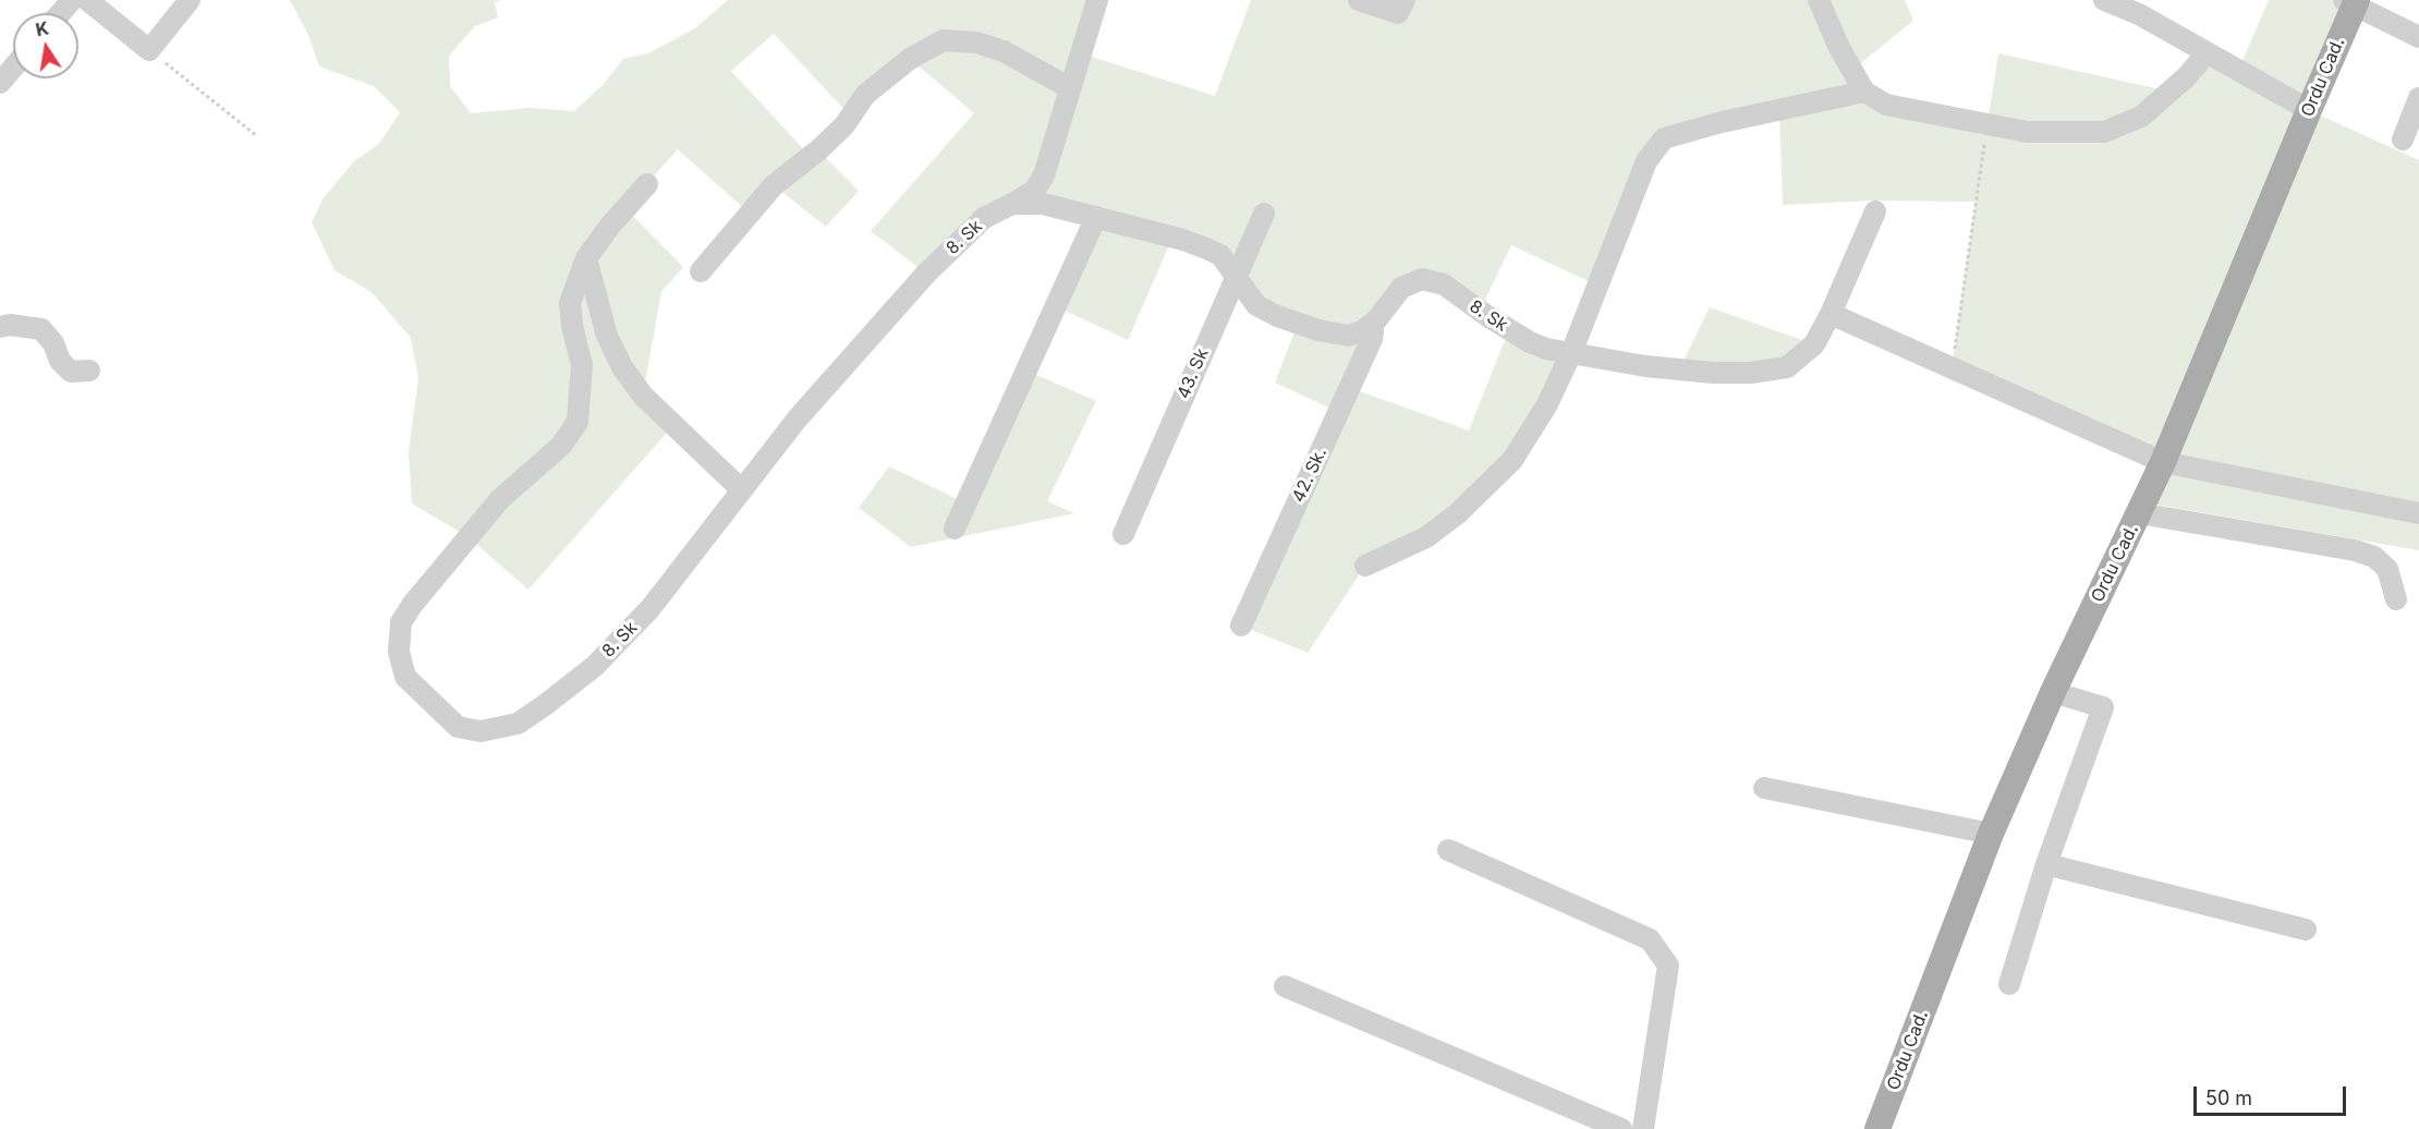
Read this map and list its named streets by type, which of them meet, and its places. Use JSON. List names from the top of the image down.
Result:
{
  "streets": {
    "main road": ["Ordu Cad."],
    "street": ["8. Sk", "43. Sk", "42. Sk."]
  },
  "crossings": [
    ["8. Sk", "43. Sk"],
    ["8. Sk", "42. Sk."]
  ],
  "scale_bar": "50 m",
  "north": "top"
}
